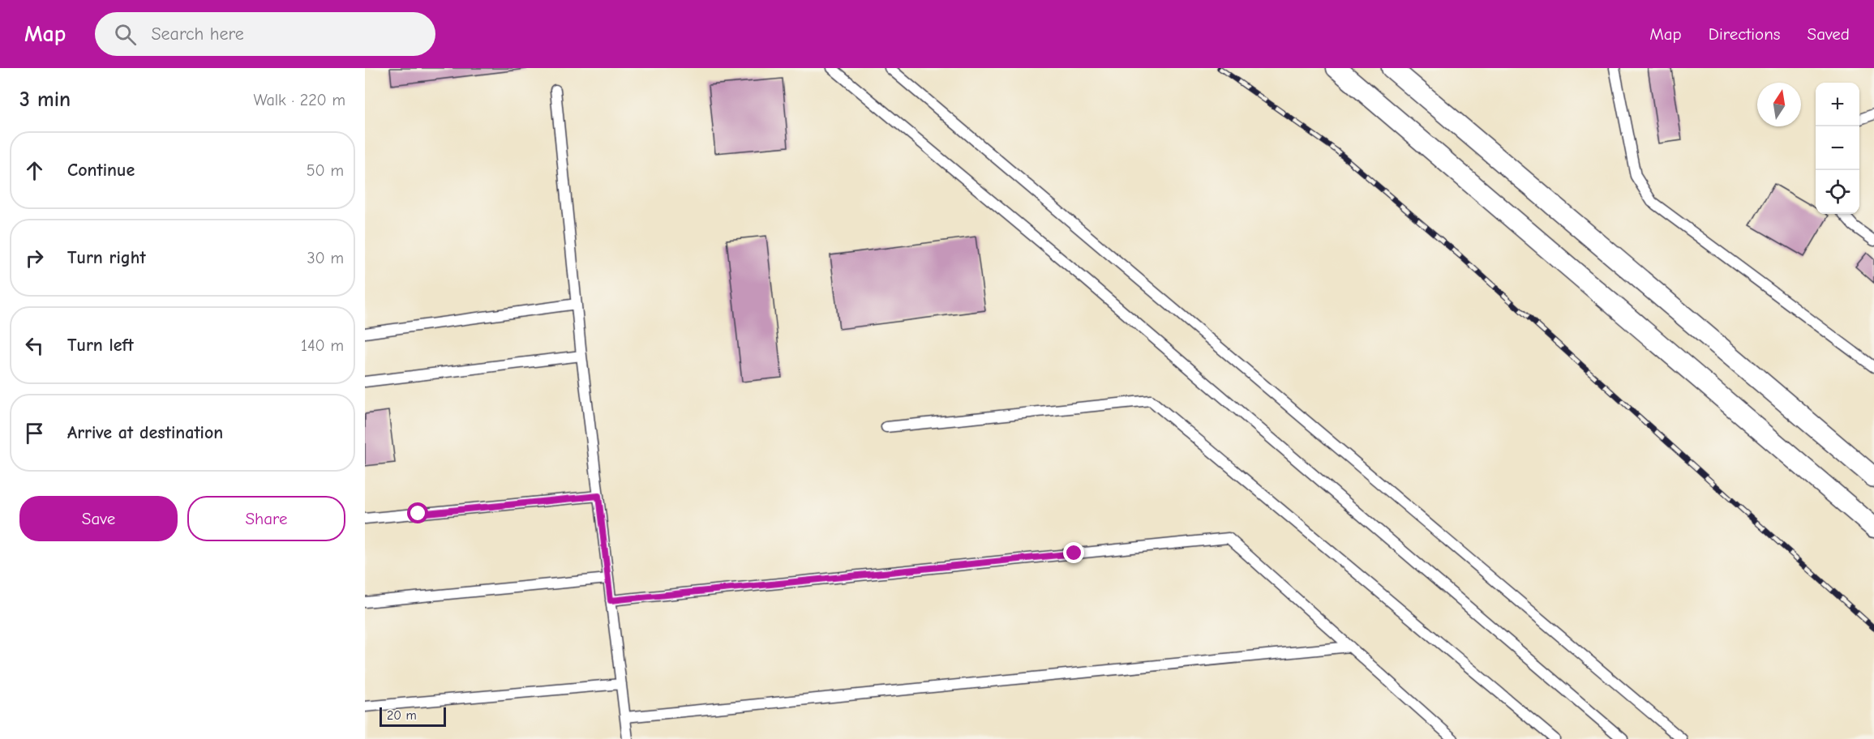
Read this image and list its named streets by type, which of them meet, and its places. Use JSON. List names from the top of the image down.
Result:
{
  "scale_bar": "20 m",
  "north": "top",
  "page": {
    "header": "Map",
    "search": "Search here",
    "nav": ["Map", "Directions", "Saved"],
    "heading": ["3 min", "Walk · 220 m"],
    "map_buttons": ["+", "−"],
    "list": [
      ["Continue", "50 m"],
      ["Turn right", "30 m"],
      ["Turn left", "140 m"],
      "Arrive at destination"
    ],
    "buttons": ["Save", "Share"],
    "scale": "20 m"
  }
}
